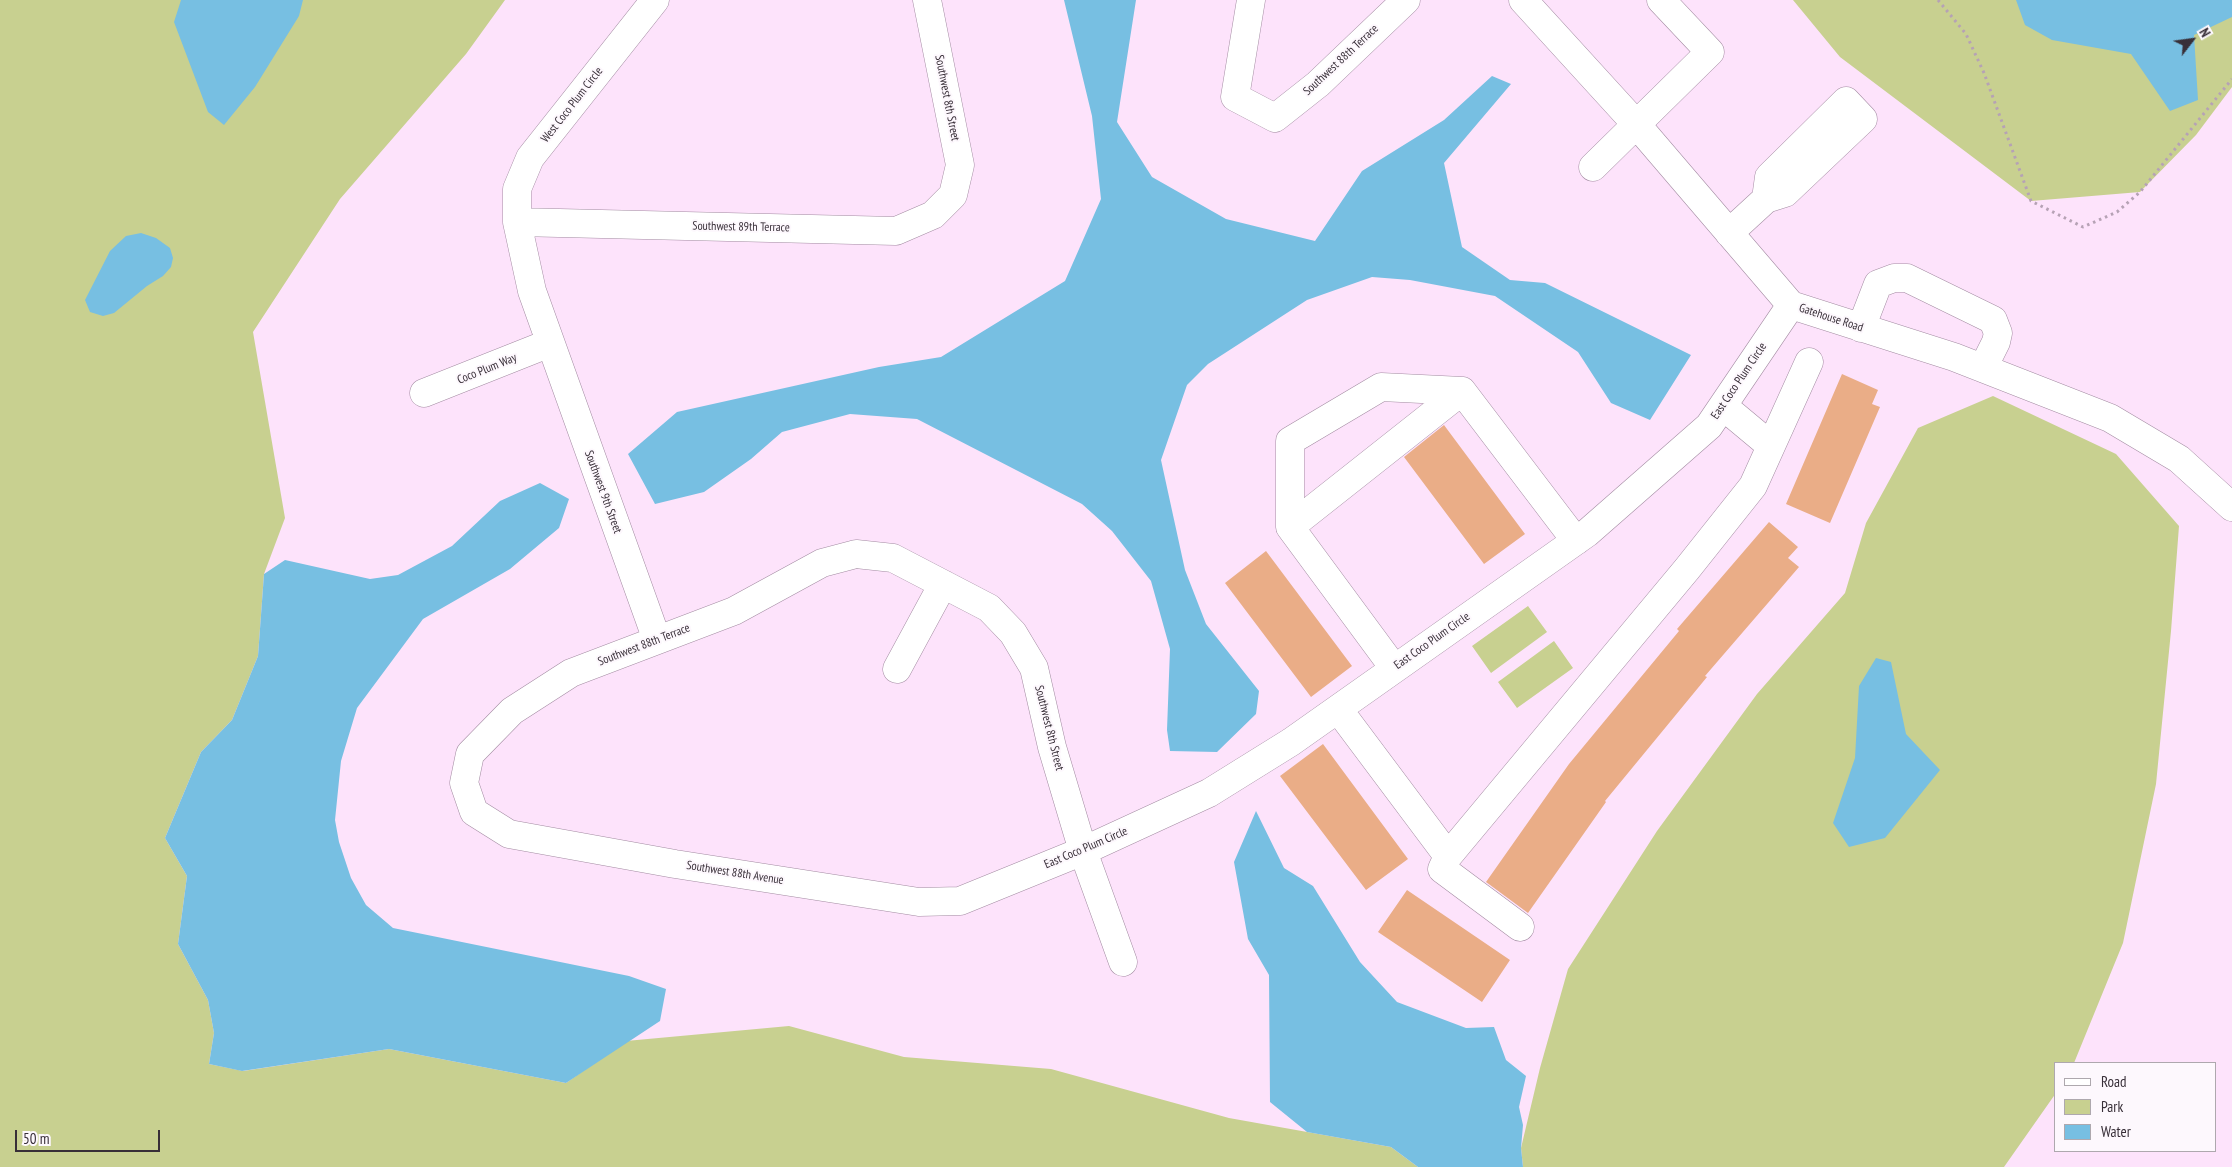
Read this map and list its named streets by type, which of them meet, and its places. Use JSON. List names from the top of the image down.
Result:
{
  "streets": {
    "street": [
      "Southwest 88th Terrace",
      "Southwest 8th Street",
      "West Coco Plum Circle",
      "Southwest 89th Terrace",
      "Gatehouse Road",
      "Coco Plum Way",
      "East Coco Plum Circle",
      "Southwest 9th Street",
      "Southwest 88th Avenue"
    ]
  },
  "crossings": [
    ["Southwest 88th Terrace", "Southwest 8th Street"],
    ["Southwest 88th Terrace", "Southwest 9th Street"],
    ["Southwest 88th Terrace", "Southwest 88th Avenue"],
    ["Southwest 8th Street", "Southwest 89th Terrace"],
    ["Southwest 8th Street", "East Coco Plum Circle"],
    ["West Coco Plum Circle", "Southwest 89th Terrace"],
    ["West Coco Plum Circle", "Coco Plum Way"],
    ["West Coco Plum Circle", "Southwest 9th Street"],
    ["Gatehouse Road", "East Coco Plum Circle"],
    ["Coco Plum Way", "Southwest 9th Street"],
    ["East Coco Plum Circle", "Southwest 88th Avenue"]
  ],
  "legend": ["Road", "Park", "Water"],
  "scale_bar": "50 m",
  "north": "top right"
}
